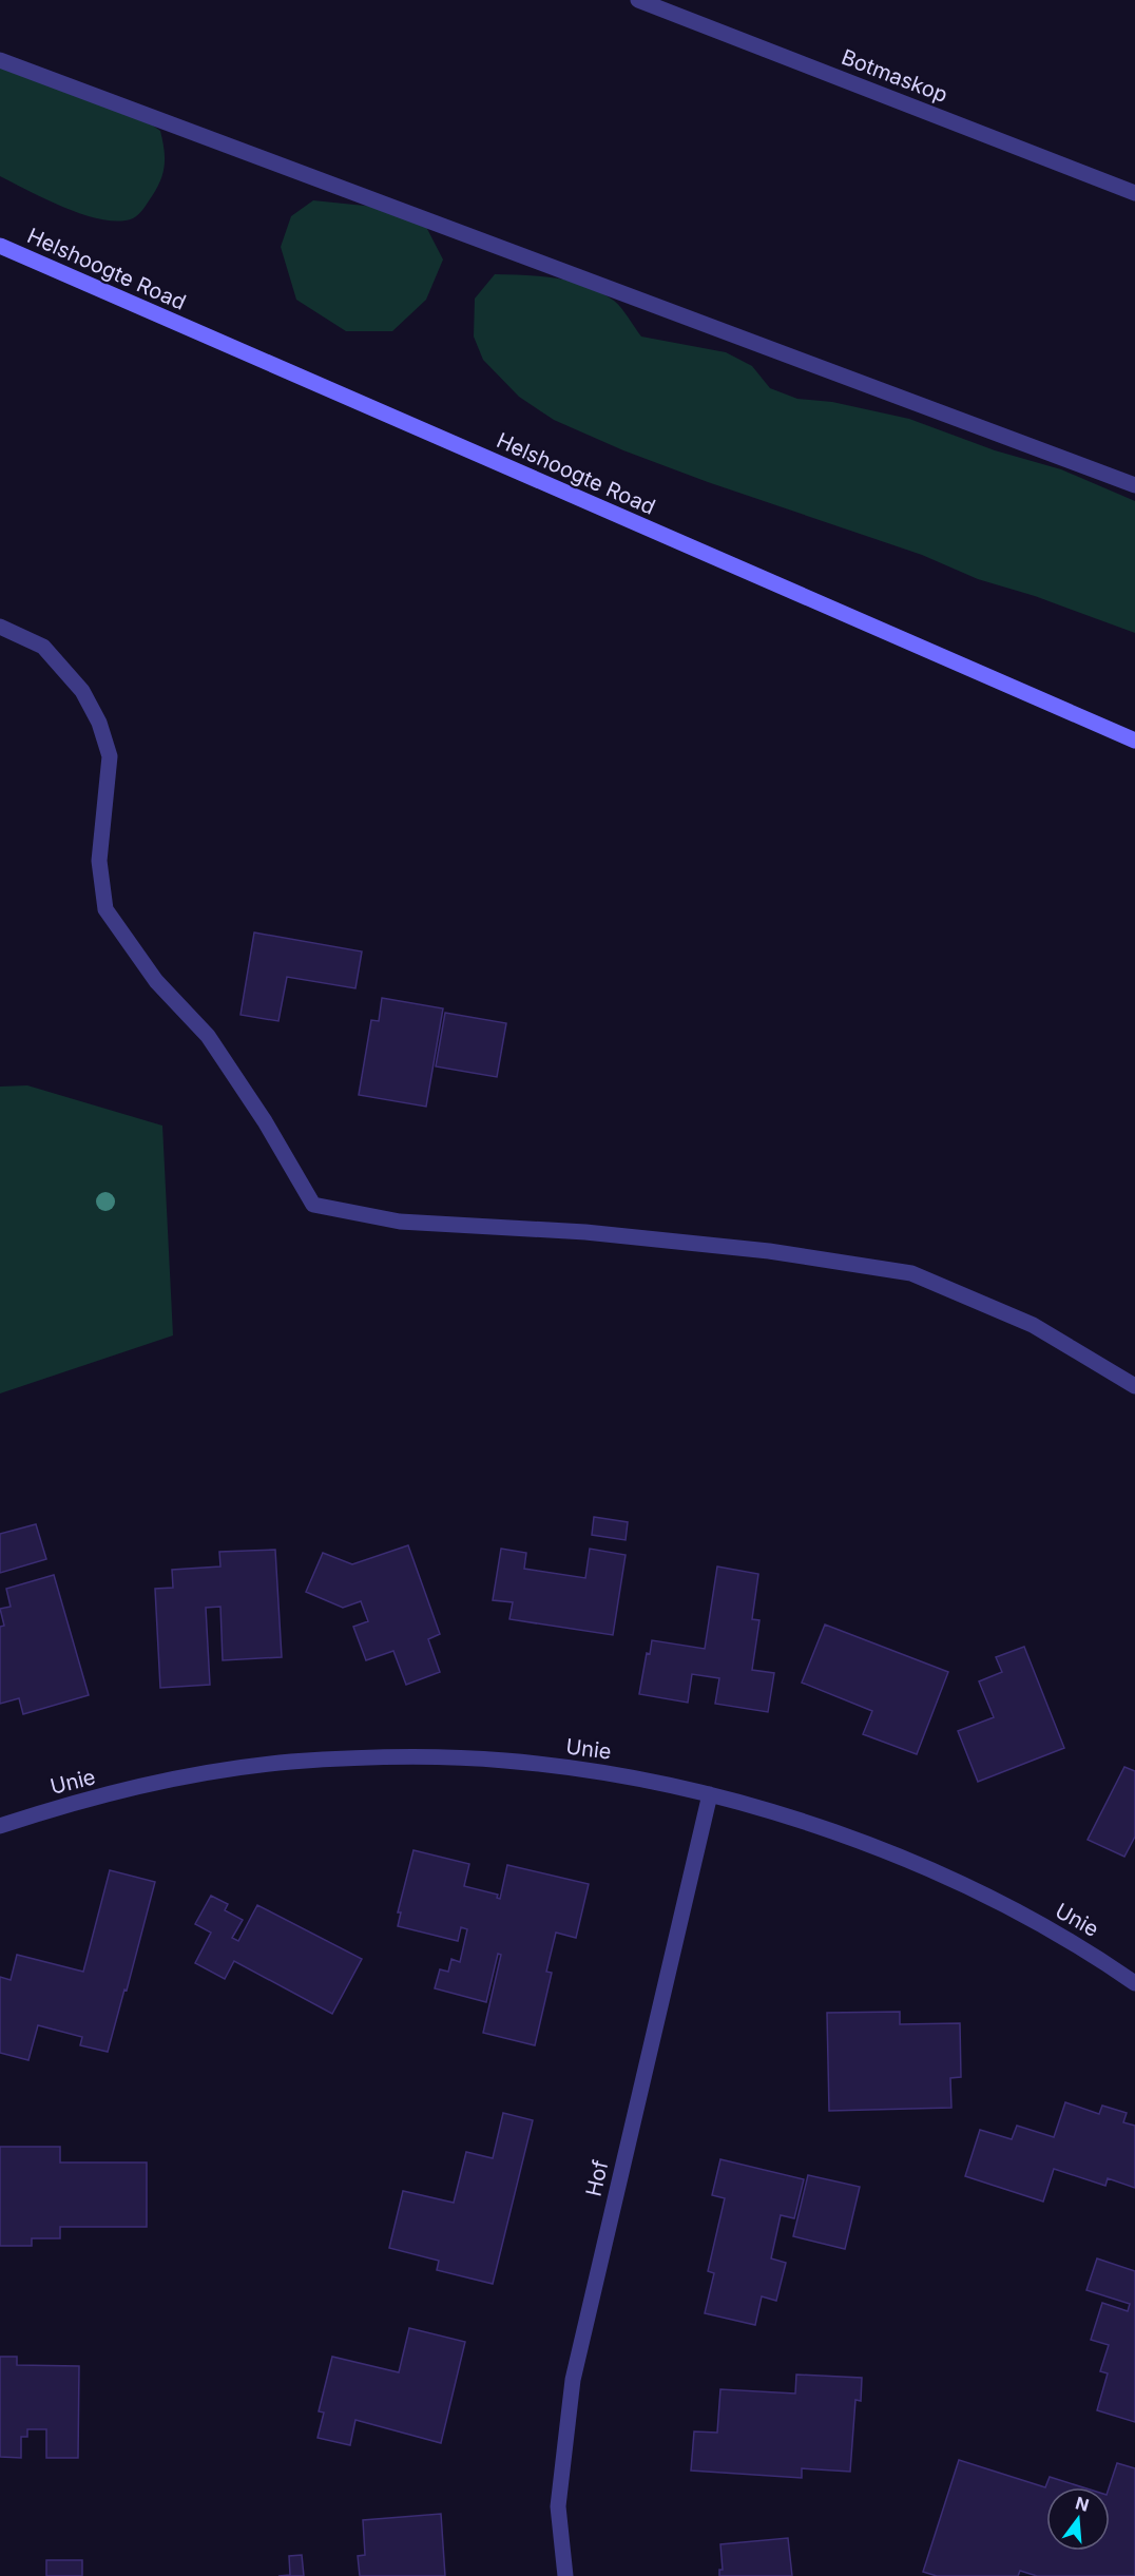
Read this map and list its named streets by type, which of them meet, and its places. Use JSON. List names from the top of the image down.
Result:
{
  "streets": {
    "main road": ["Helshoogte Road"],
    "street": ["Botmaskop", "Unie", "Hof"]
  },
  "crossings": [
    ["Unie", "Hof"]
  ],
  "north": "top"
}
